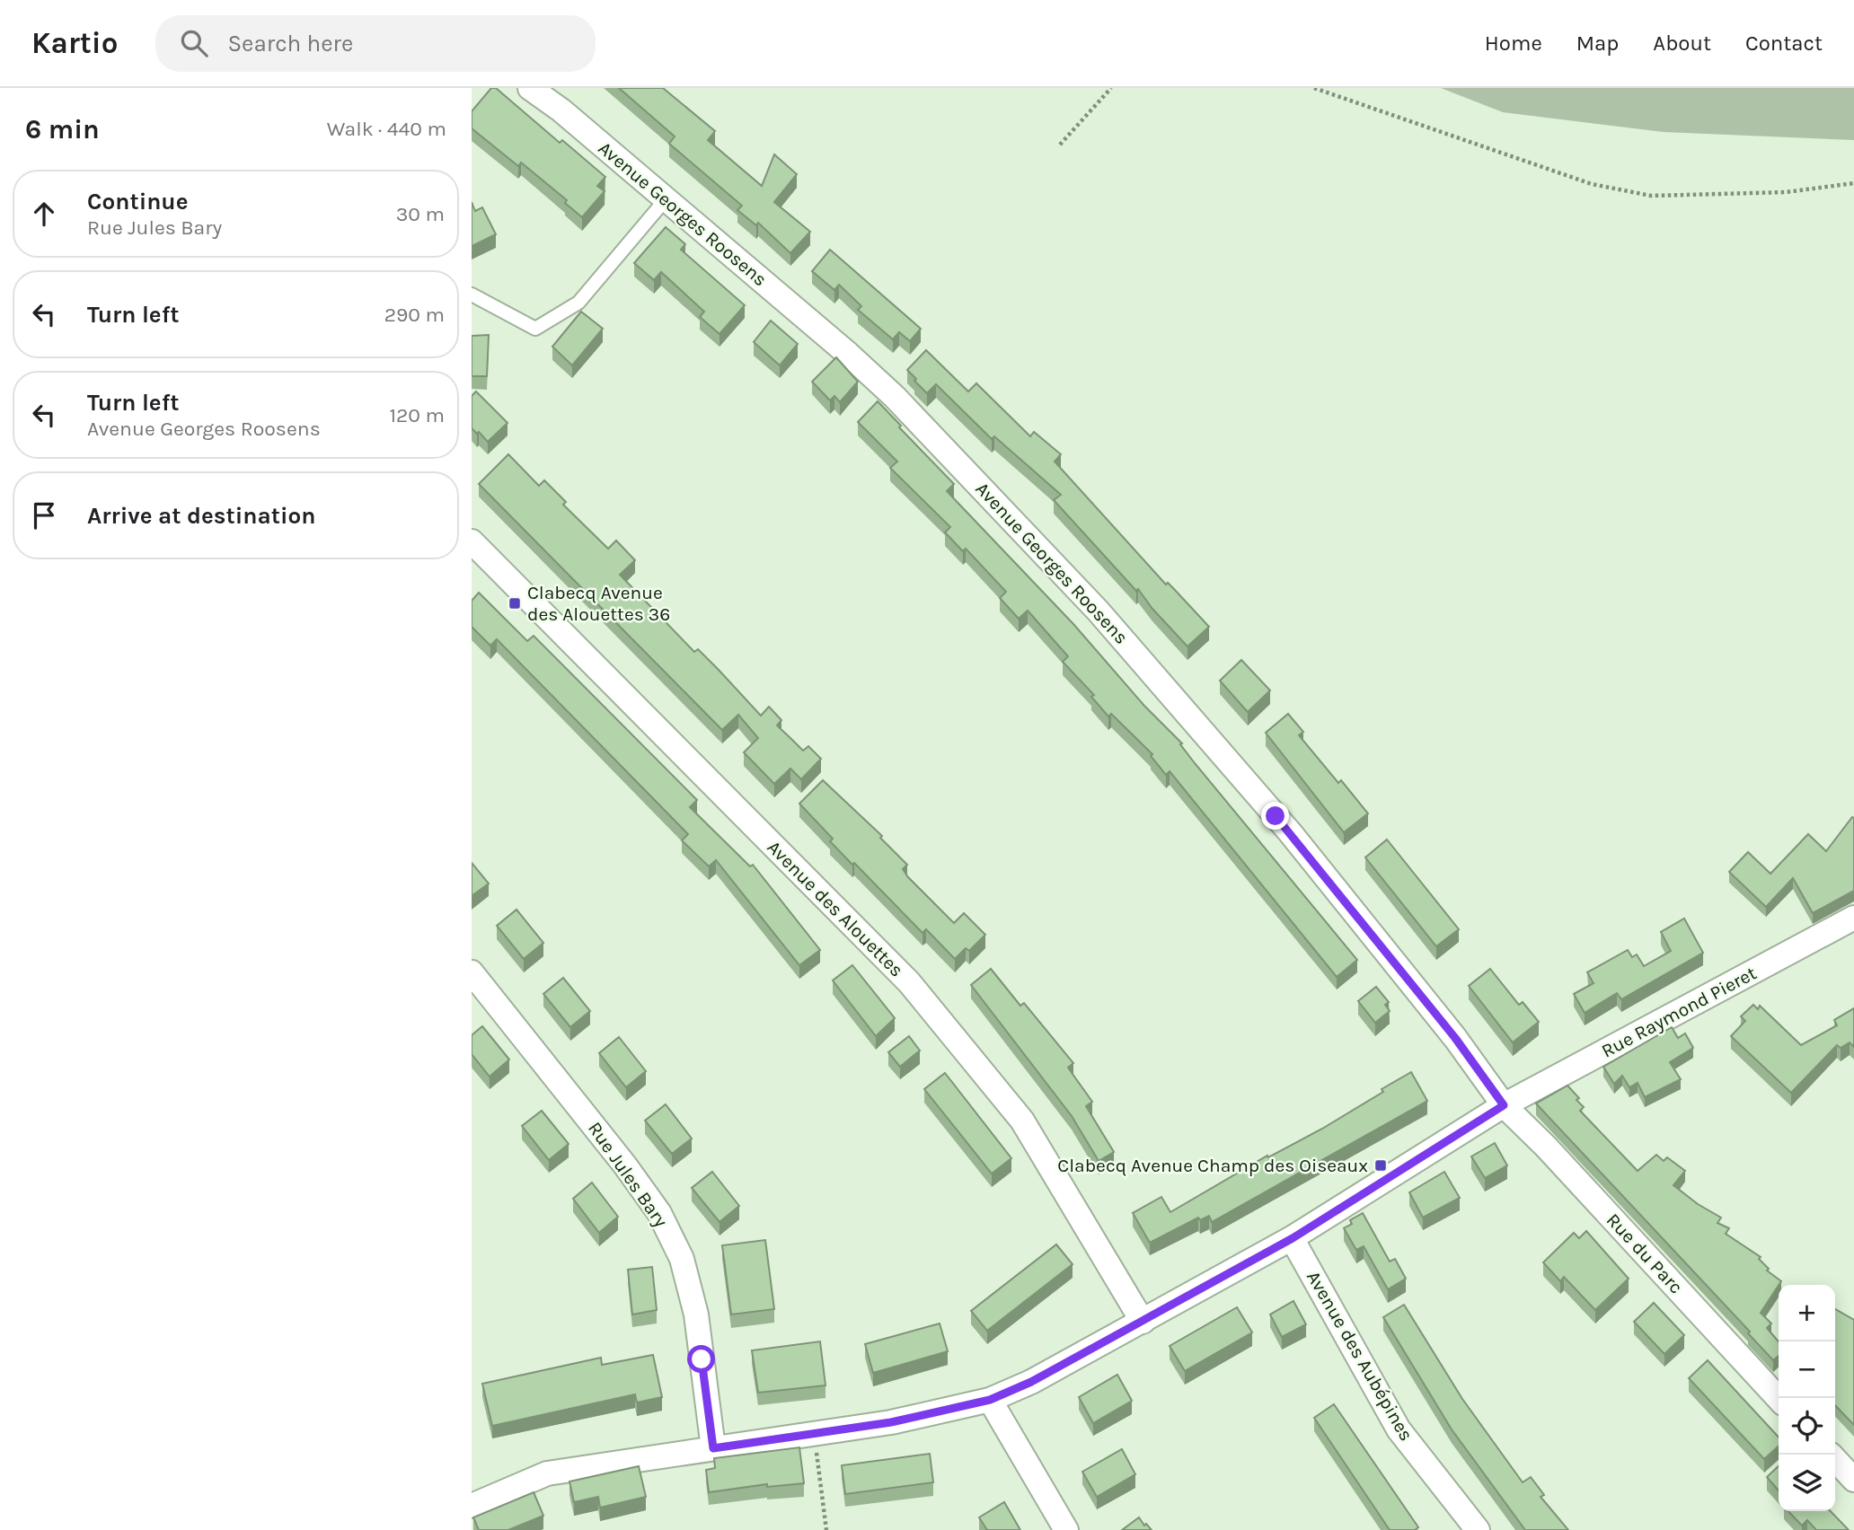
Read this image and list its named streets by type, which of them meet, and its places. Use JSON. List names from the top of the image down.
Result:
{
  "streets": {
    "street": [
      "Avenue Georges Roosens",
      "Avenue des Alouettes",
      "Rue Raymond Pieret",
      "Rue Jules Bary",
      "Rue du Parc",
      "Avenue des Aubépines"
    ]
  },
  "crossings": [
    ["Avenue Georges Roosens", "Rue Raymond Pieret"],
    ["Avenue Georges Roosens", "Rue du Parc"],
    ["Avenue des Alouettes", "Rue Raymond Pieret"],
    ["Rue Raymond Pieret", "Rue Jules Bary"],
    ["Rue Raymond Pieret", "Rue du Parc"],
    ["Rue Raymond Pieret", "Avenue des Aubépines"]
  ],
  "places": {
    "transit": ["Clabecq Avenue des Alouettes 36", "Clabecq Avenue Champ des Oiseaux"]
  },
  "page": {
    "header": "Kartio",
    "search": "Search here",
    "nav": [
      "Home",
      "Map",
      "About",
      "Contact"
    ],
    "heading": ["6 min", "Walk · 440 m"],
    "list": [
      ["Continue", "Rue Jules Bary", "30 m"],
      ["Turn left", "290 m"],
      ["Turn left", "Avenue Georges Roosens", "120 m"],
      "Arrive at destination"
    ],
    "map_buttons": ["+", "−"]
  }
}
